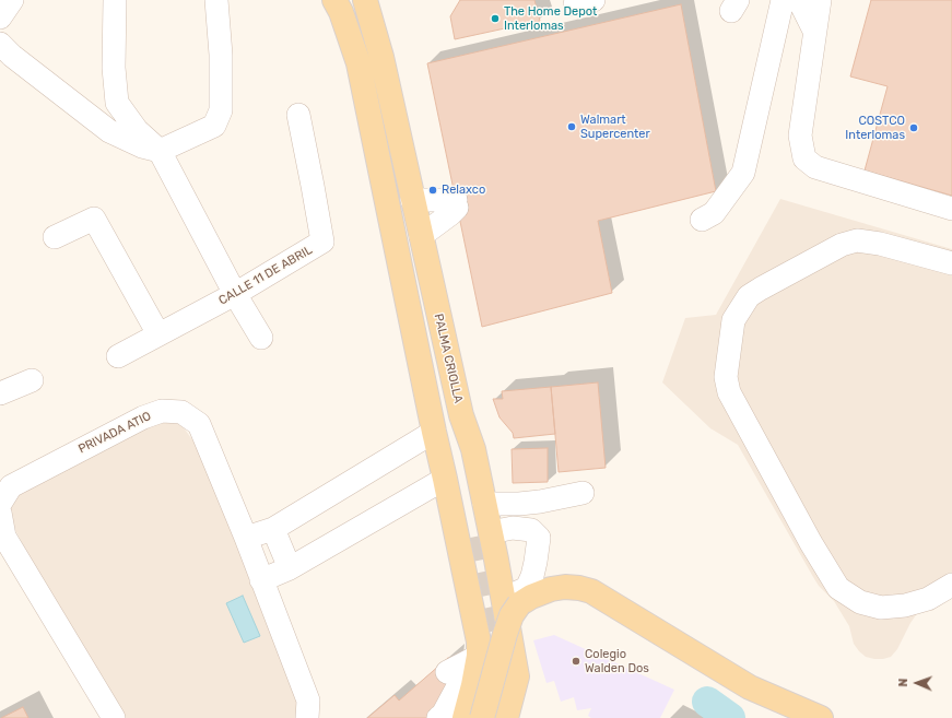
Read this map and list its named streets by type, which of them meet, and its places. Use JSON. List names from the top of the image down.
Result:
{
  "streets": {
    "main road": ["PALMA CRIOLLA"],
    "street": ["CALLE 11 DE ABRIL", "PRIVADA ATIO"]
  },
  "places": [
    "The Home Depot Interlomas",
    "Walmart Supercenter",
    "COSTCO Interlomas",
    "Relaxco",
    "Colegio Walden Dos"
  ],
  "north": "left"
}
